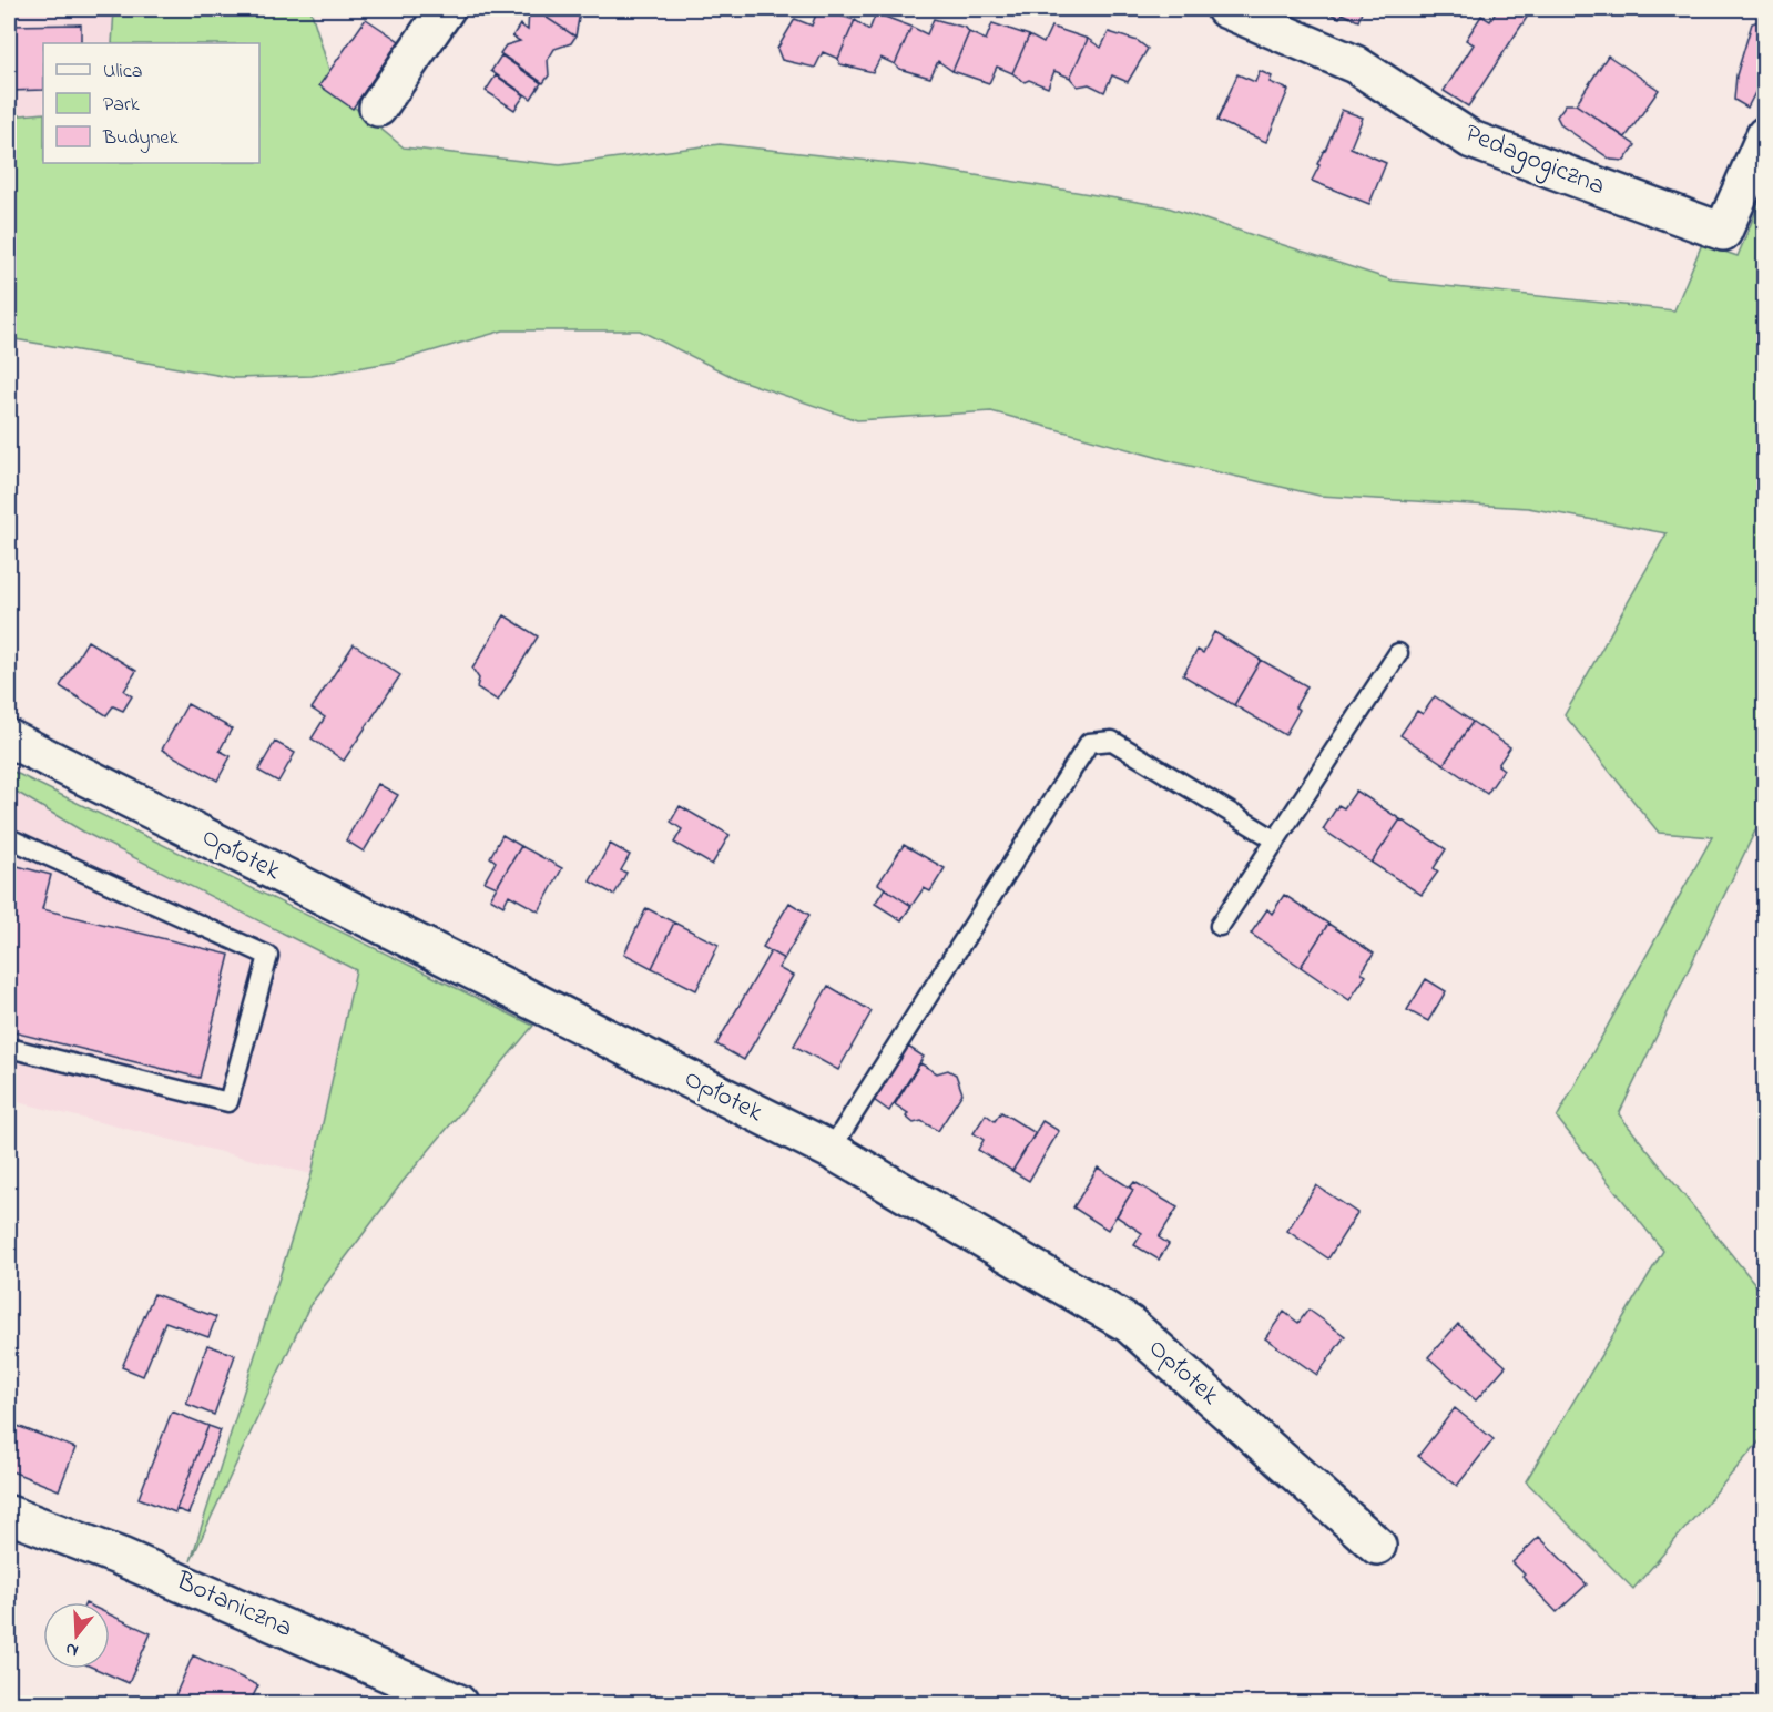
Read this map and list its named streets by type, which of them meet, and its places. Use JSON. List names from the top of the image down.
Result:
{
  "streets": {
    "street": ["Pedagogiczna", "Opłotek", "Botaniczna"]
  },
  "legend": ["Ulica", "Park", "Budynek"],
  "north": "bottom"
}
